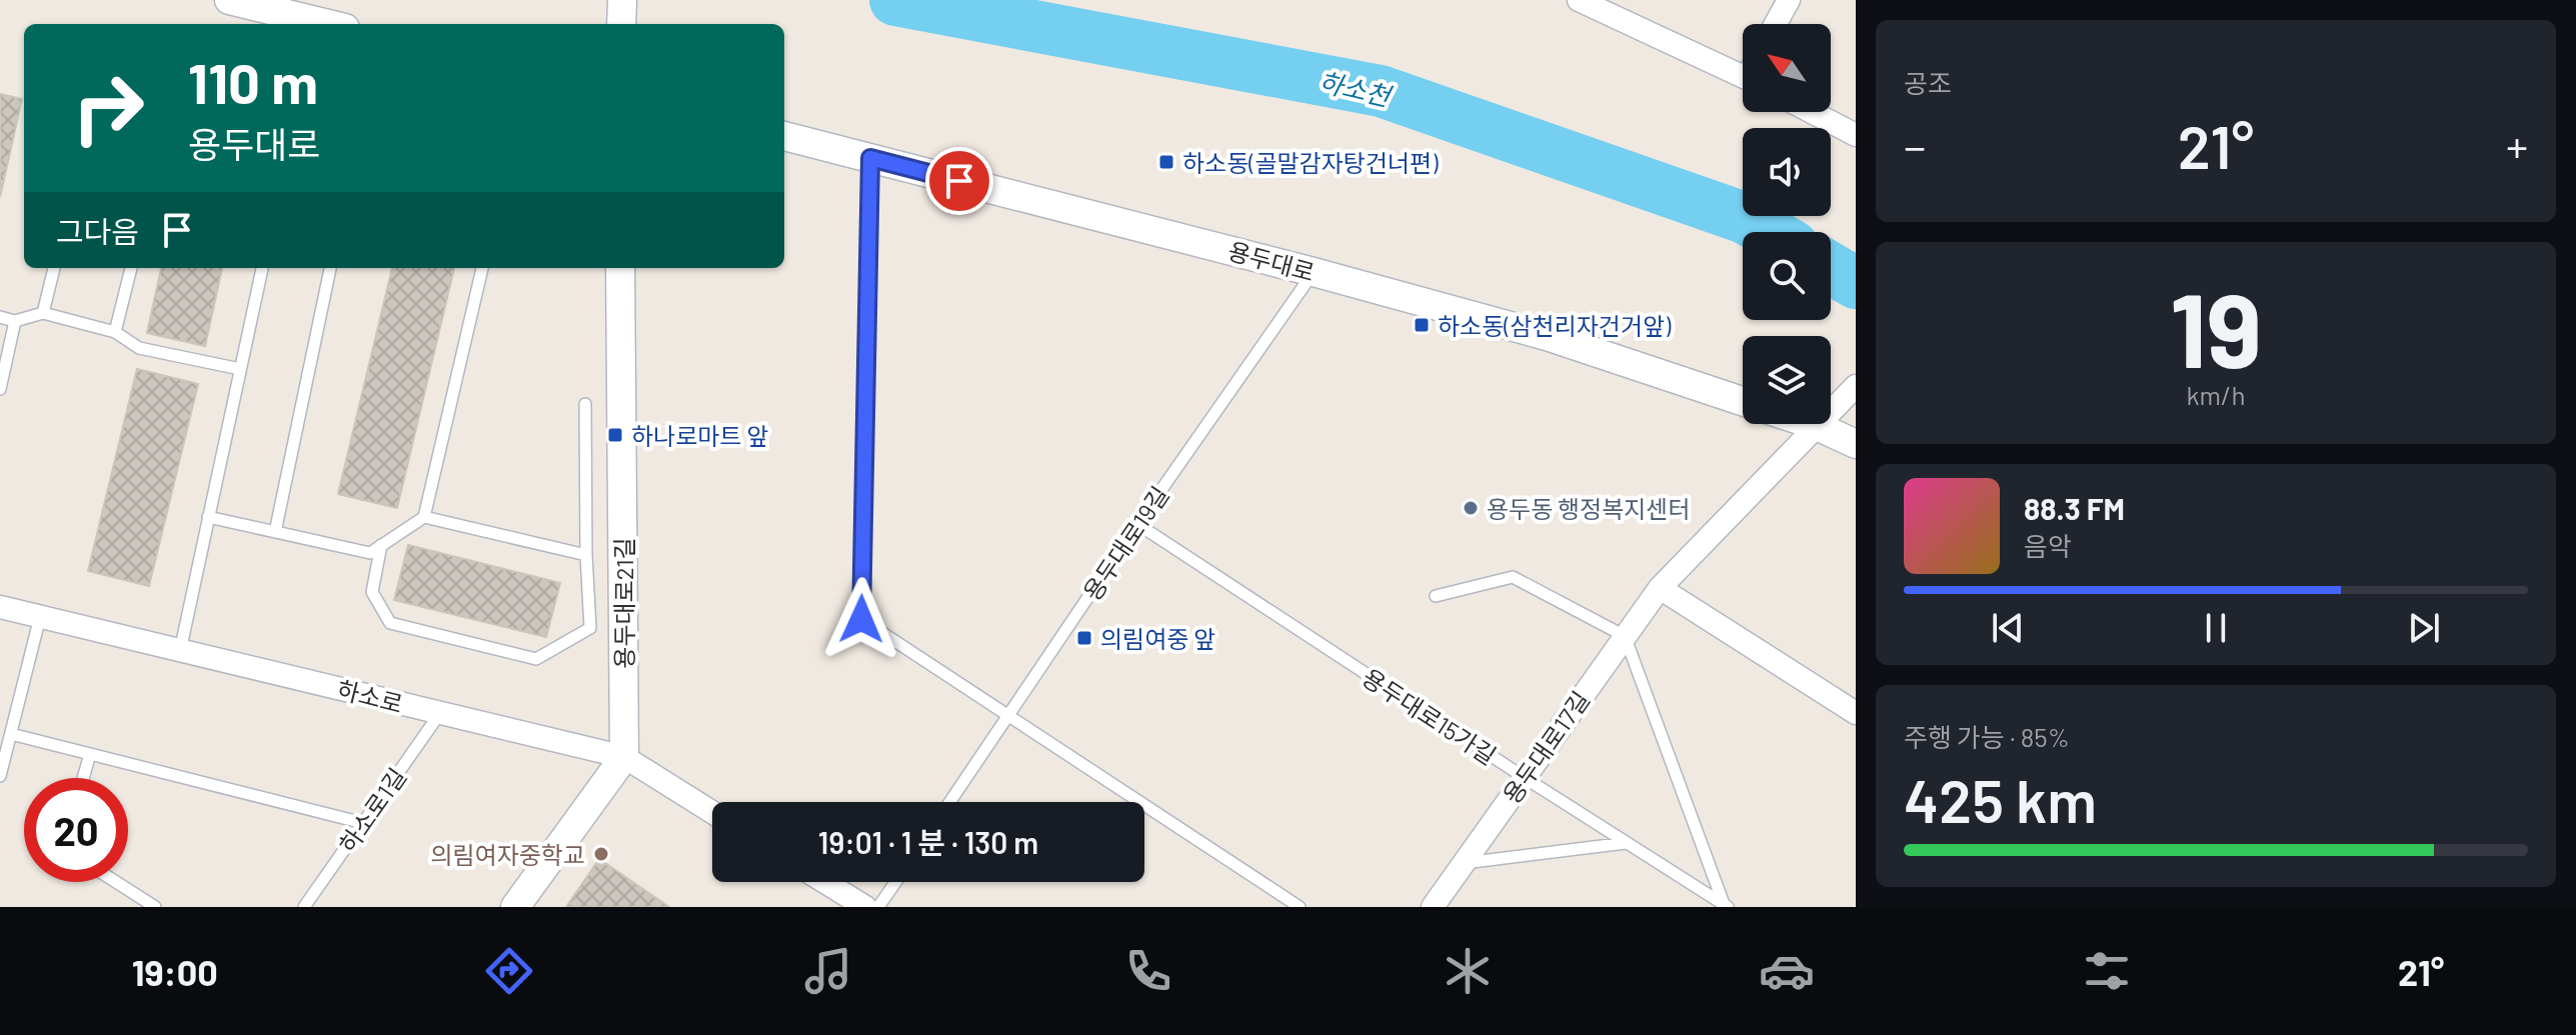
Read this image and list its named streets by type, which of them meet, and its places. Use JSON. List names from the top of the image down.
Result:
{
  "streets": {
    "street": [
      "용두대로",
      "용두대로21길",
      "하소로",
      "용두대로17길"
    ],
    "lane": ["용두대로19길", "용두대로15가길", "하소로1길"]
  },
  "crossings": [
    ["용두대로", "용두대로19길"],
    ["용두대로19길", "용두대로15가길"],
    ["용두대로21길", "하소로"],
    ["하소로", "하소로1길"],
    ["용두대로15가길", "용두대로17길"]
  ],
  "water": ["하소천"],
  "places": {
    "transit": [
      "하소동(골말감자탕건너편)",
      "하소동(삼천리자건거앞)",
      "하나로마트 앞",
      "의림여중 앞"
    ],
    "other": ["용두동 행정복지센터", "의림여자중학교"]
  },
  "north": "top left",
  "page": {
    "tile": [
      "공조",
      ["19", "km/h"],
      ["주행 가능 · 85%", "425 km"]
    ],
    "turn": ["110 m", "용두대로"],
    "heat": ["−", "21°", "+"],
    "then": "그다음",
    "song": ["88.3 FM", "음악"],
    "limit": "20",
    "trip": "19:01 · 1 분 · 130 m",
    "tabs": ["19:00", "21°"]
  }
}
